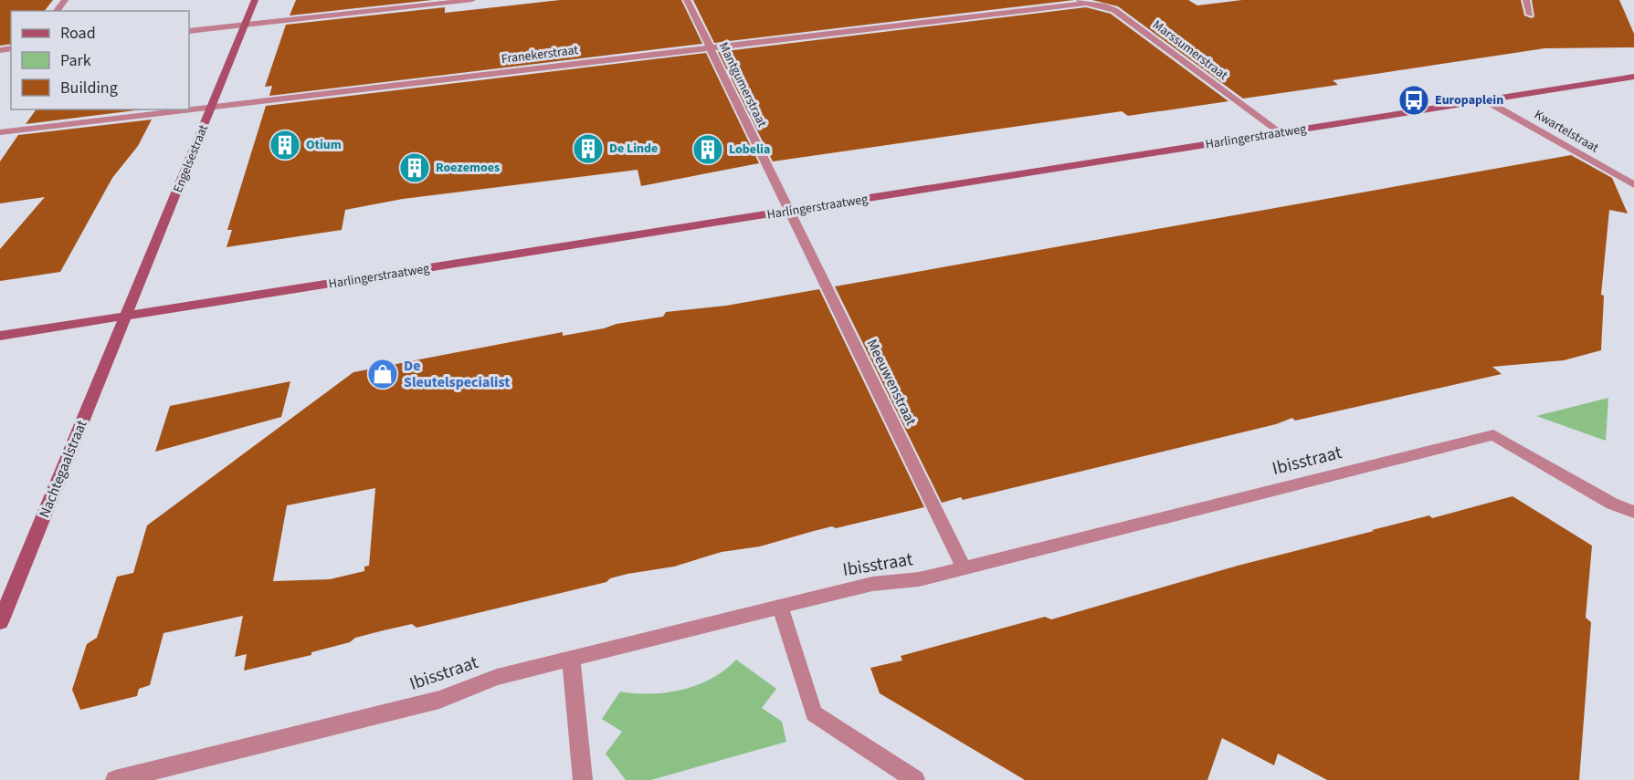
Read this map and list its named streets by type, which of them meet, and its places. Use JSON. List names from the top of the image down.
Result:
{
  "streets": {
    "main road": ["Harlingerstraatweg", "Engelsestraat", "Nachtegaalstraat"],
    "street": [
      "Marssumerstraat",
      "Franekerstraat",
      "Mantgumerstraat",
      "Kwartelstraat",
      "Meeuwenstraat",
      "Ibisstraat"
    ]
  },
  "crossings": [
    ["Marssumerstraat", "Franekerstraat"],
    ["Marssumerstraat", "Harlingerstraatweg"],
    ["Franekerstraat", "Mantgumerstraat"],
    ["Franekerstraat", "Engelsestraat"],
    ["Mantgumerstraat", "Harlingerstraatweg"],
    ["Mantgumerstraat", "Meeuwenstraat"],
    ["Kwartelstraat", "Harlingerstraatweg"],
    ["Harlingerstraatweg", "Engelsestraat"],
    ["Harlingerstraatweg", "Meeuwenstraat"],
    ["Harlingerstraatweg", "Nachtegaalstraat"],
    ["Engelsestraat", "Nachtegaalstraat"],
    ["Meeuwenstraat", "Ibisstraat"]
  ],
  "places": {
    "bus stop": ["Europaplein"],
    "building": [
      "Otium",
      "De Linde",
      "Lobelia",
      "Roezemoes"
    ],
    "shop": ["De Sleutelspecialist"]
  },
  "legend": ["Road", "Park", "Building"]
}
